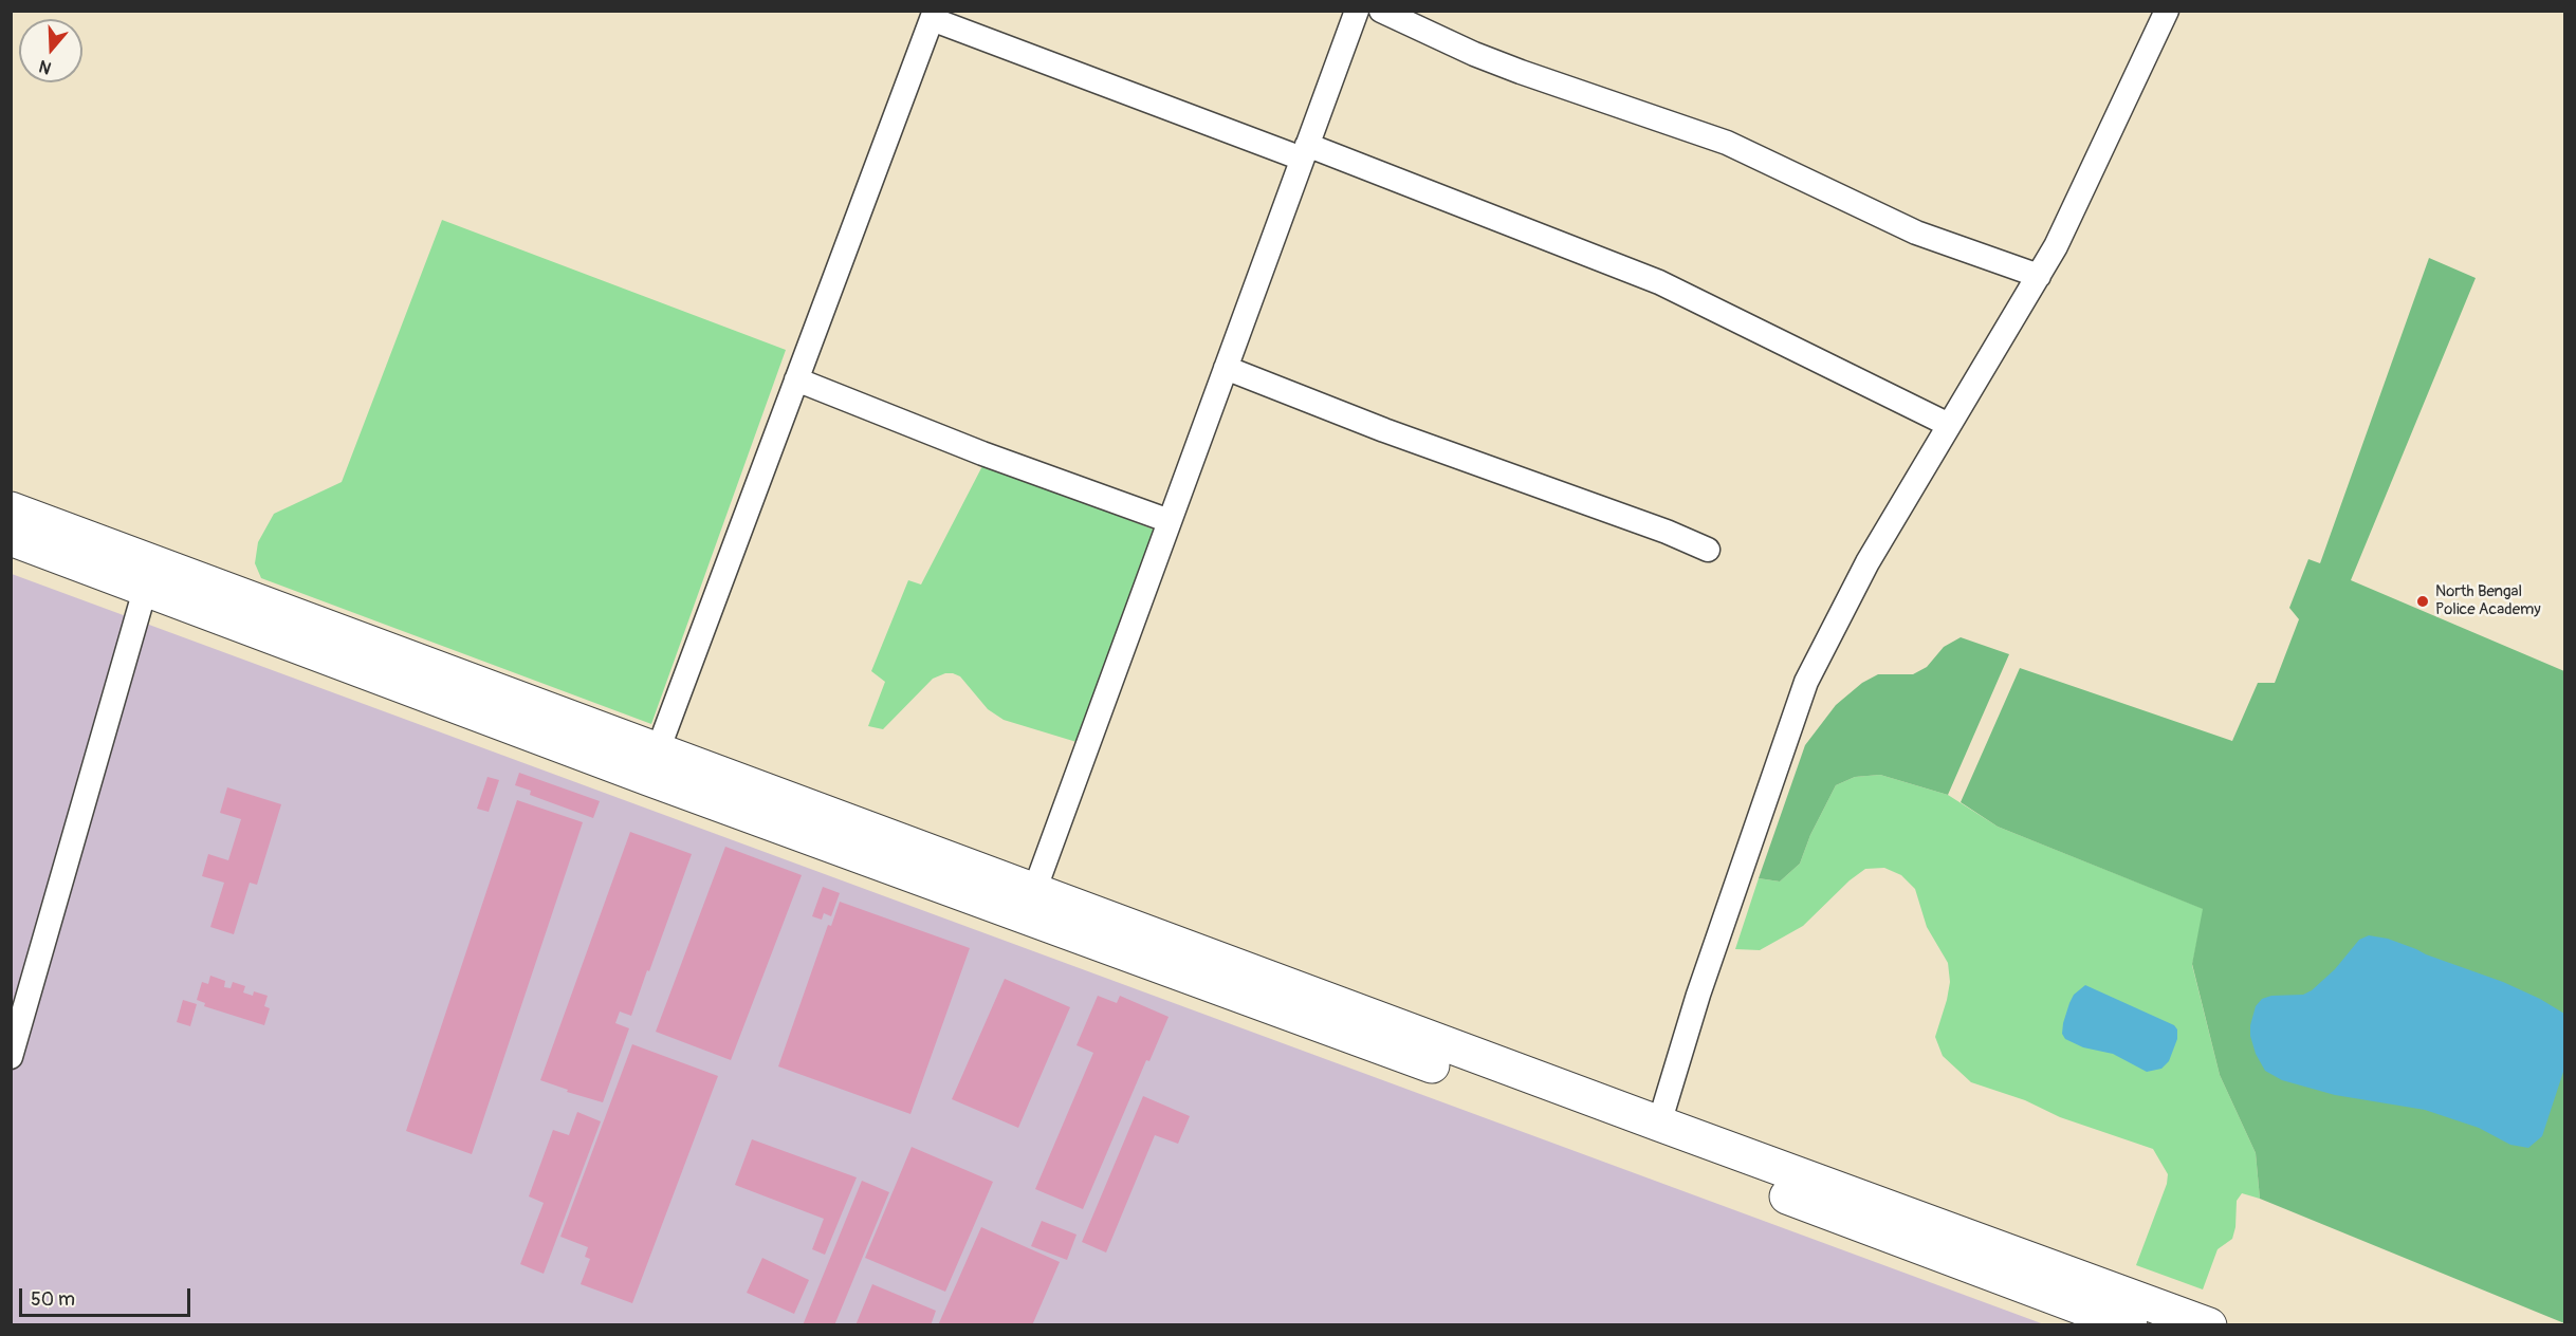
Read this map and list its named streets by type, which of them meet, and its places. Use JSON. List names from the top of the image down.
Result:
{
  "places": ["North Bengal Police Academy"],
  "scale_bar": "50 m",
  "north": "bottom"
}
